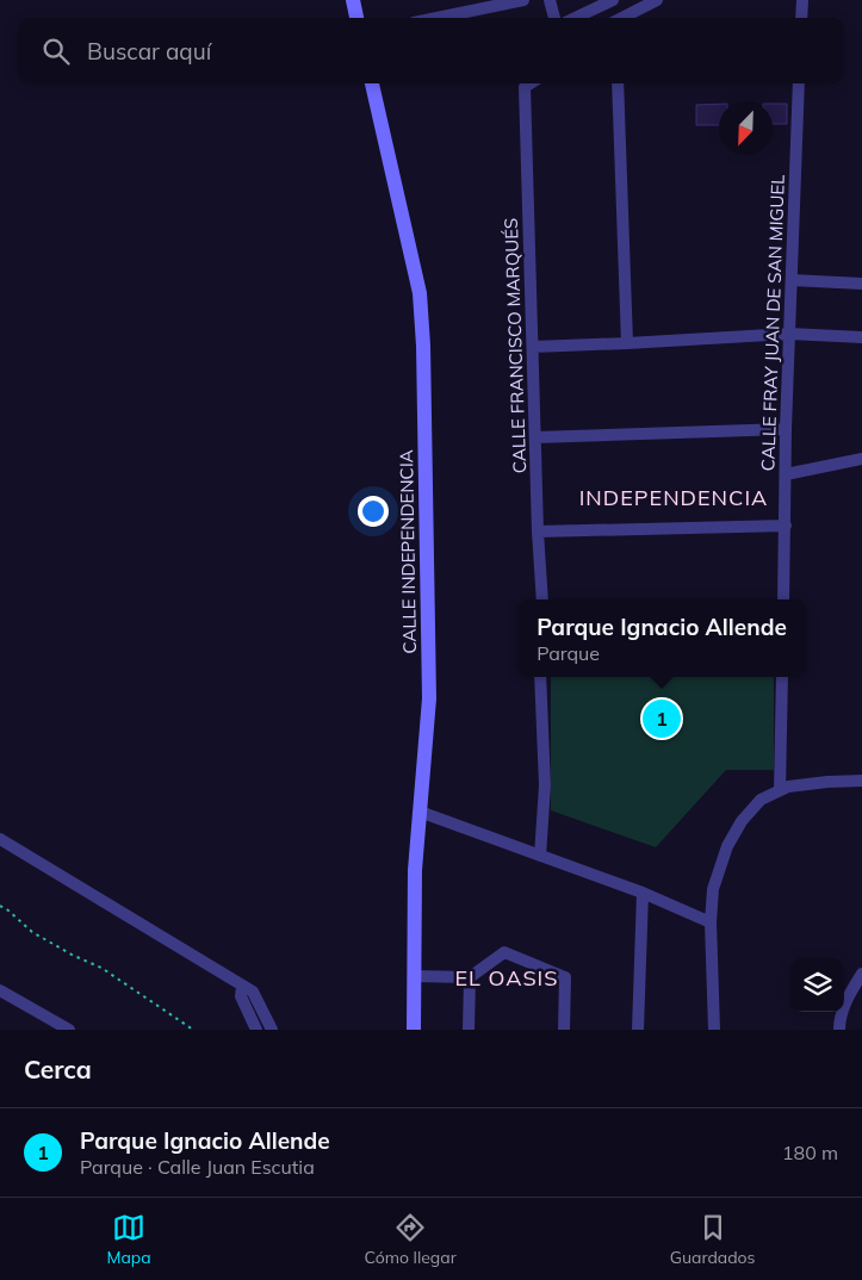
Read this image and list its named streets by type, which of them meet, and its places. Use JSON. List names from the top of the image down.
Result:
{
  "streets": {
    "street": ["CALLE FRAY JUAN DE SAN MIGUEL", "CALLE FRANCISCO MARQUÉS", "CALLE INDEPENDENCIA"]
  },
  "districts": ["INDEPENDENCIA", "EL OASIS"],
  "north": "bottom left",
  "page": {
    "search": "Buscar aquí",
    "popup": ["Parque Ignacio Allende", "Parque"],
    "pins": "1",
    "heading": "Cerca",
    "list": [
      {
        "mark": "1",
        "name": "Parque Ignacio Allende",
        "note": "Parque · Calle Juan Escutia",
        "value": "180 m"
      }
    ],
    "nav": ["Mapa", "Cómo llegar", "Guardados"]
  }
}
